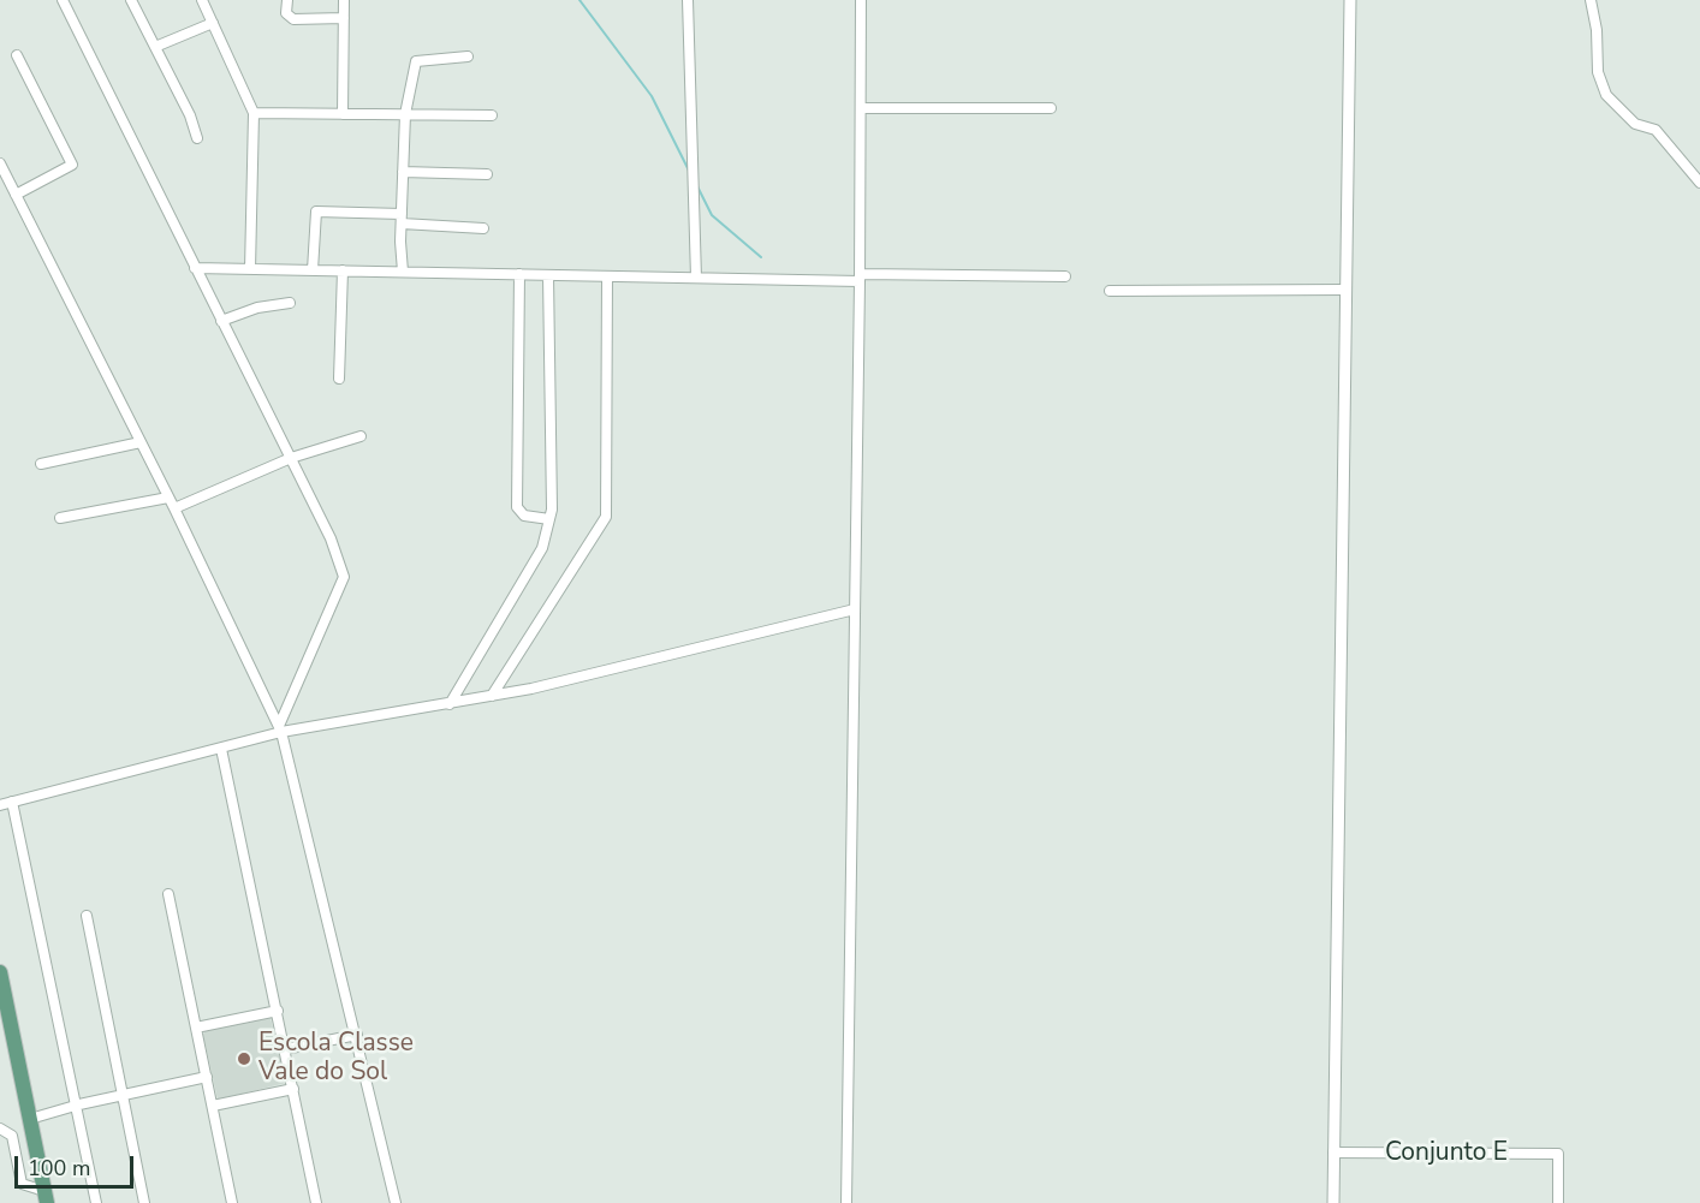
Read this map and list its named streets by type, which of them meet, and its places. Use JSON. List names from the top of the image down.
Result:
{
  "streets": {
    "street": ["Conjunto E"]
  },
  "places": ["Escola Classe Vale do Sol"],
  "scale_bar": "100 m"
}
